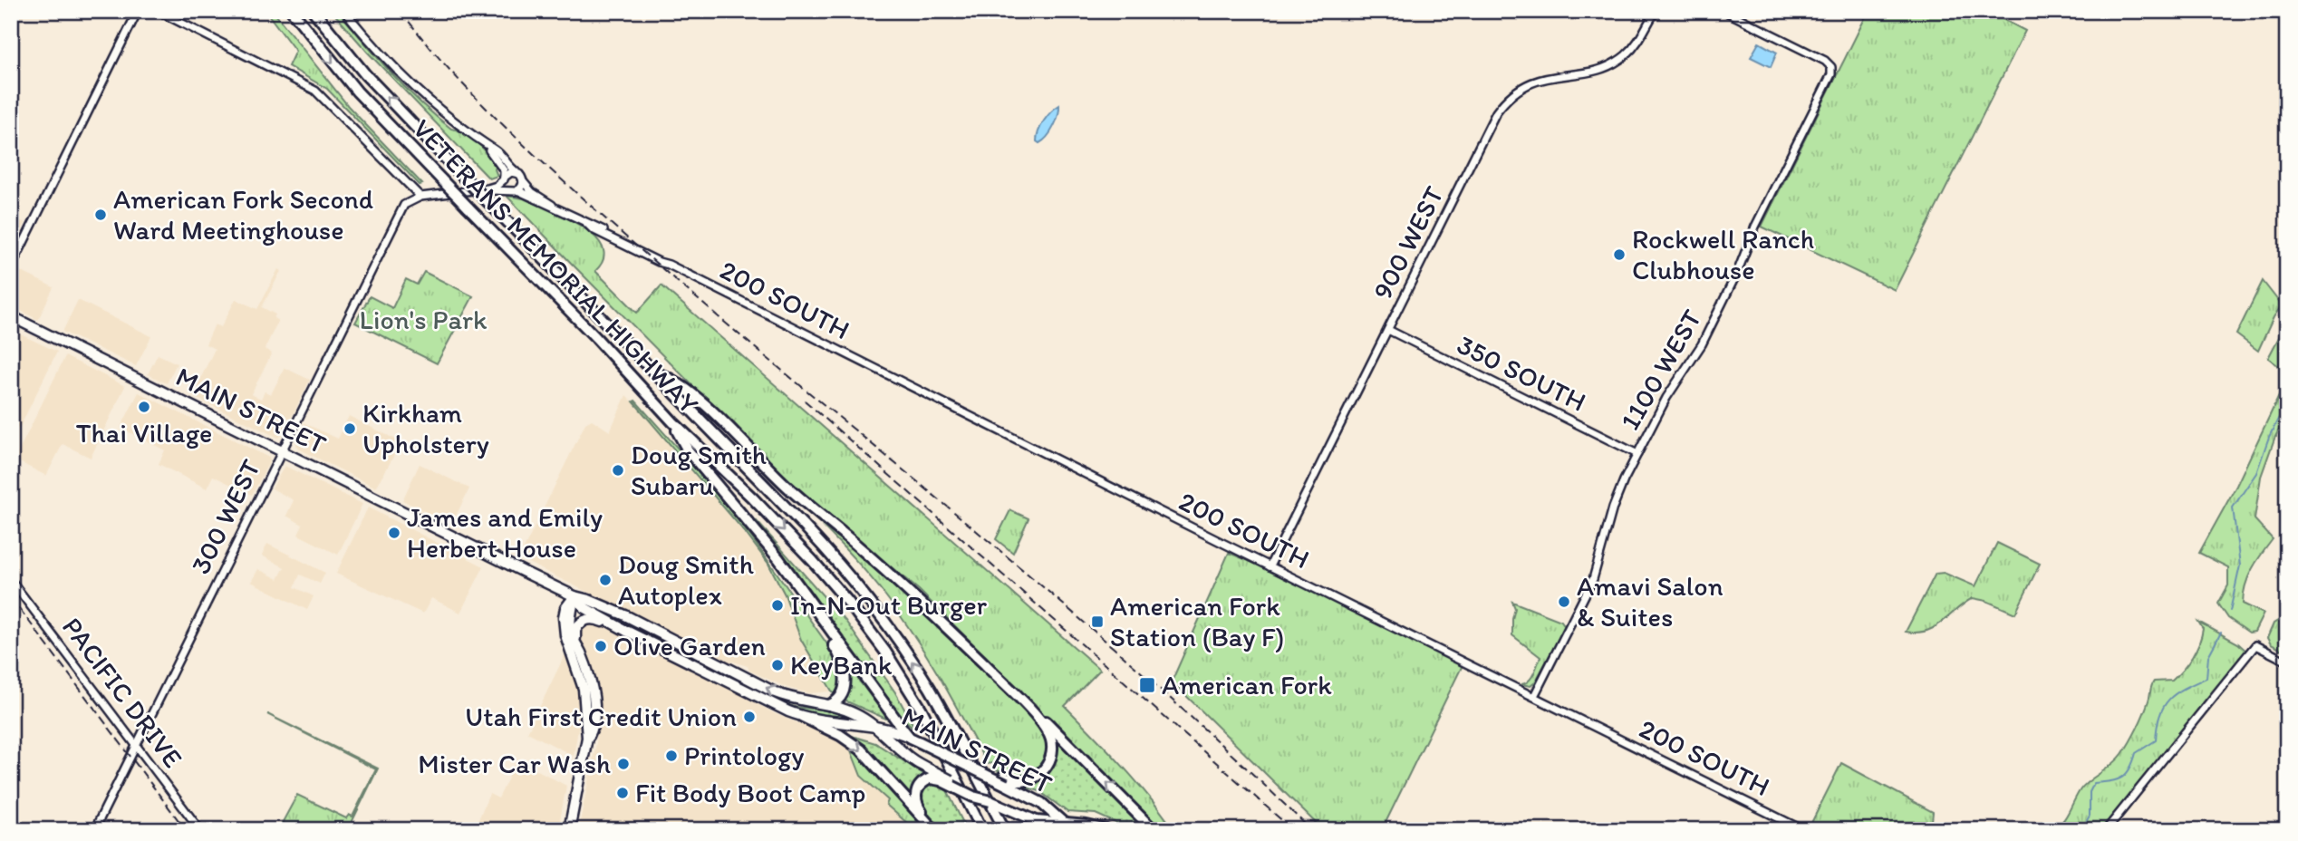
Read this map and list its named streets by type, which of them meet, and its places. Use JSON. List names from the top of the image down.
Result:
{
  "streets": {
    "highway": ["VETERANS MEMORIAL HIGHWAY", "MAIN STREET"],
    "street": [
      "900 WEST",
      "200 SOUTH",
      "1100 WEST",
      "350 SOUTH",
      "300 WEST",
      "PACIFIC DRIVE"
    ]
  },
  "crossings": [
    ["900 WEST", "200 SOUTH"],
    ["900 WEST", "350 SOUTH"],
    ["200 SOUTH", "1100 WEST"],
    ["1100 WEST", "350 SOUTH"],
    ["MAIN STREET", "300 WEST"],
    ["300 WEST", "PACIFIC DRIVE"]
  ],
  "parks": ["Lion's Park"],
  "places": {
    "other": [
      "American Fork Second Ward Meetinghouse",
      "Rockwell Ranch Clubhouse",
      "Thai Village",
      "Kirkham Upholstery",
      "Doug Smith Subaru",
      "James and Emily Herbert House",
      "Doug Smith Autoplex",
      "Amavi Salon & Suites",
      "In-N-Out Burger",
      "Olive Garden",
      "KeyBank",
      "Utah First Credit Union",
      "Printology",
      "Mister Car Wash",
      "Fit Body Boot Camp"
    ],
    "transit": ["American Fork Station (Bay F)", "American Fork"]
  }
}
